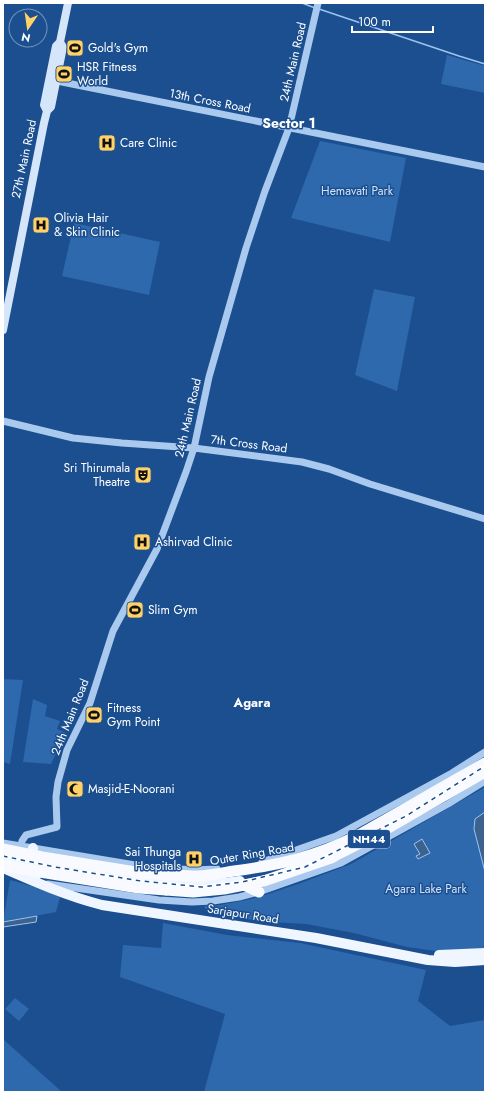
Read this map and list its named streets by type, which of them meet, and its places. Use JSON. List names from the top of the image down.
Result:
{
  "streets": {
    "highway": ["NH44", "Outer Ring Road"],
    "main road": ["27th Main Road", "Sarjapur Road"],
    "street": ["24th Main Road", "13th Cross Road", "7th Cross Road"]
  },
  "crossings": [
    ["24th Main Road", "13th Cross Road"],
    ["24th Main Road", "7th Cross Road"],
    ["13th Cross Road", "27th Main Road"],
    ["Outer Ring Road", "Sarjapur Road"]
  ],
  "districts": ["Sector 1", "Agara"],
  "parks": ["Hemavati Park", "Agara Lake Park"],
  "places": {
    "sports": [
      "Gold's Gym",
      "HSR Fitness World",
      "Slim Gym",
      "Fitness Gym Point"
    ],
    "hospital": [
      "Care Clinic",
      "Olivia Hair & Skin Clinic",
      "Ashirvad Clinic",
      "Sai Thunga Hospitals"
    ],
    "theatre": ["Sri Thirumala Theatre"],
    "mosque": ["Masjid-E-Noorani"]
  },
  "scale_bar": "100 m",
  "north": "bottom"
}
